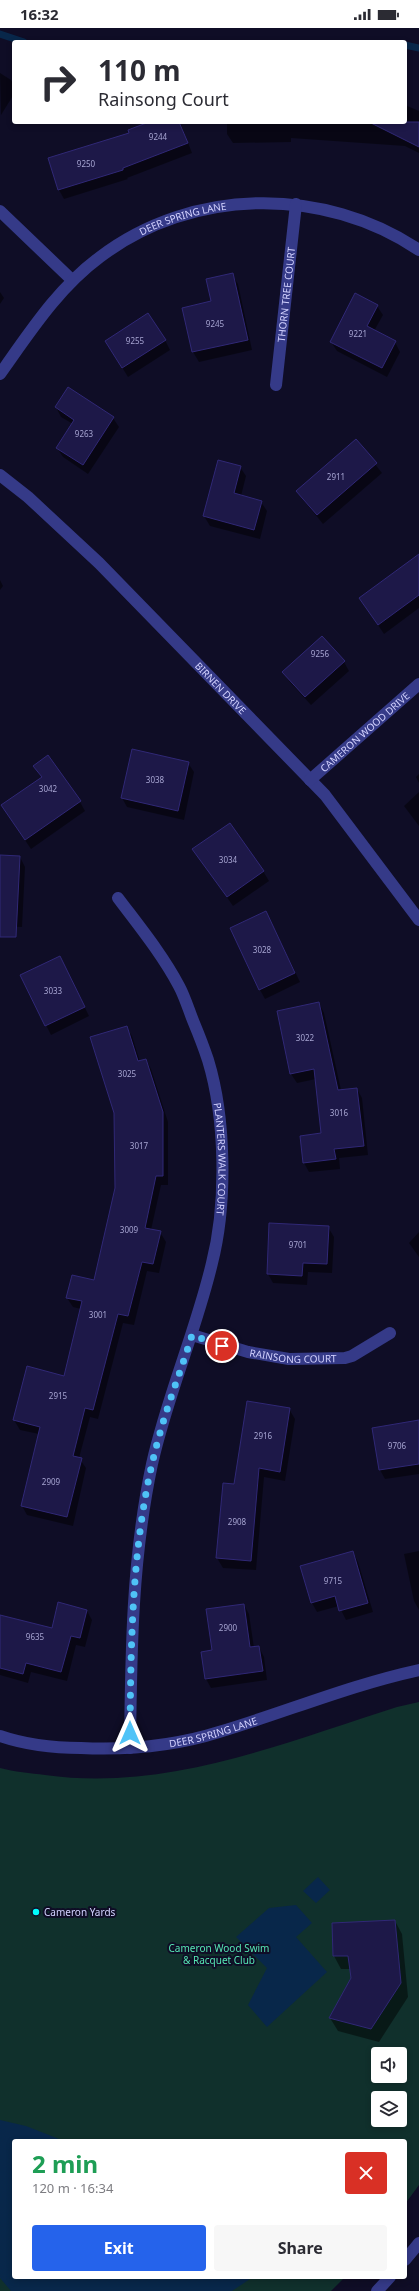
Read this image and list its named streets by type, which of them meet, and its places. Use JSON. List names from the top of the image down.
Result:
{
  "streets": {
    "street": [
      "DEER SPRING LANE",
      "THORN TREE COURT",
      "BIRNEN DRIVE",
      "CAMERON WOOD DRIVE",
      "PLANTERS WALK COURT",
      "RAINSONG COURT"
    ]
  },
  "crossings": [
    ["DEER SPRING LANE", "THORN TREE COURT"],
    ["DEER SPRING LANE", "PLANTERS WALK COURT"],
    ["BIRNEN DRIVE", "CAMERON WOOD DRIVE"],
    ["PLANTERS WALK COURT", "RAINSONG COURT"]
  ],
  "parks": ["Cameron Wood Swim & Racquet Club"],
  "places": ["Cameron Yards"],
  "house_numbers": [
    "9244",
    "9250",
    "9245",
    "9221",
    "9255",
    "9263",
    "2911",
    "9256",
    "3038",
    "3042",
    "3034",
    "3028",
    "3033",
    "3022",
    "3025",
    "3016",
    "3017",
    "3009",
    "9701",
    "3001",
    "2915",
    "2916",
    "9706",
    "2909",
    "2908",
    "9715",
    "2900",
    "9635"
  ],
  "page": {
    "status": "16:32",
    "turn": ["110 m", "Rainsong Court"],
    "heading": ["2 min", "120 m · 16:34"],
    "buttons": ["Exit", "Share"]
  }
}
